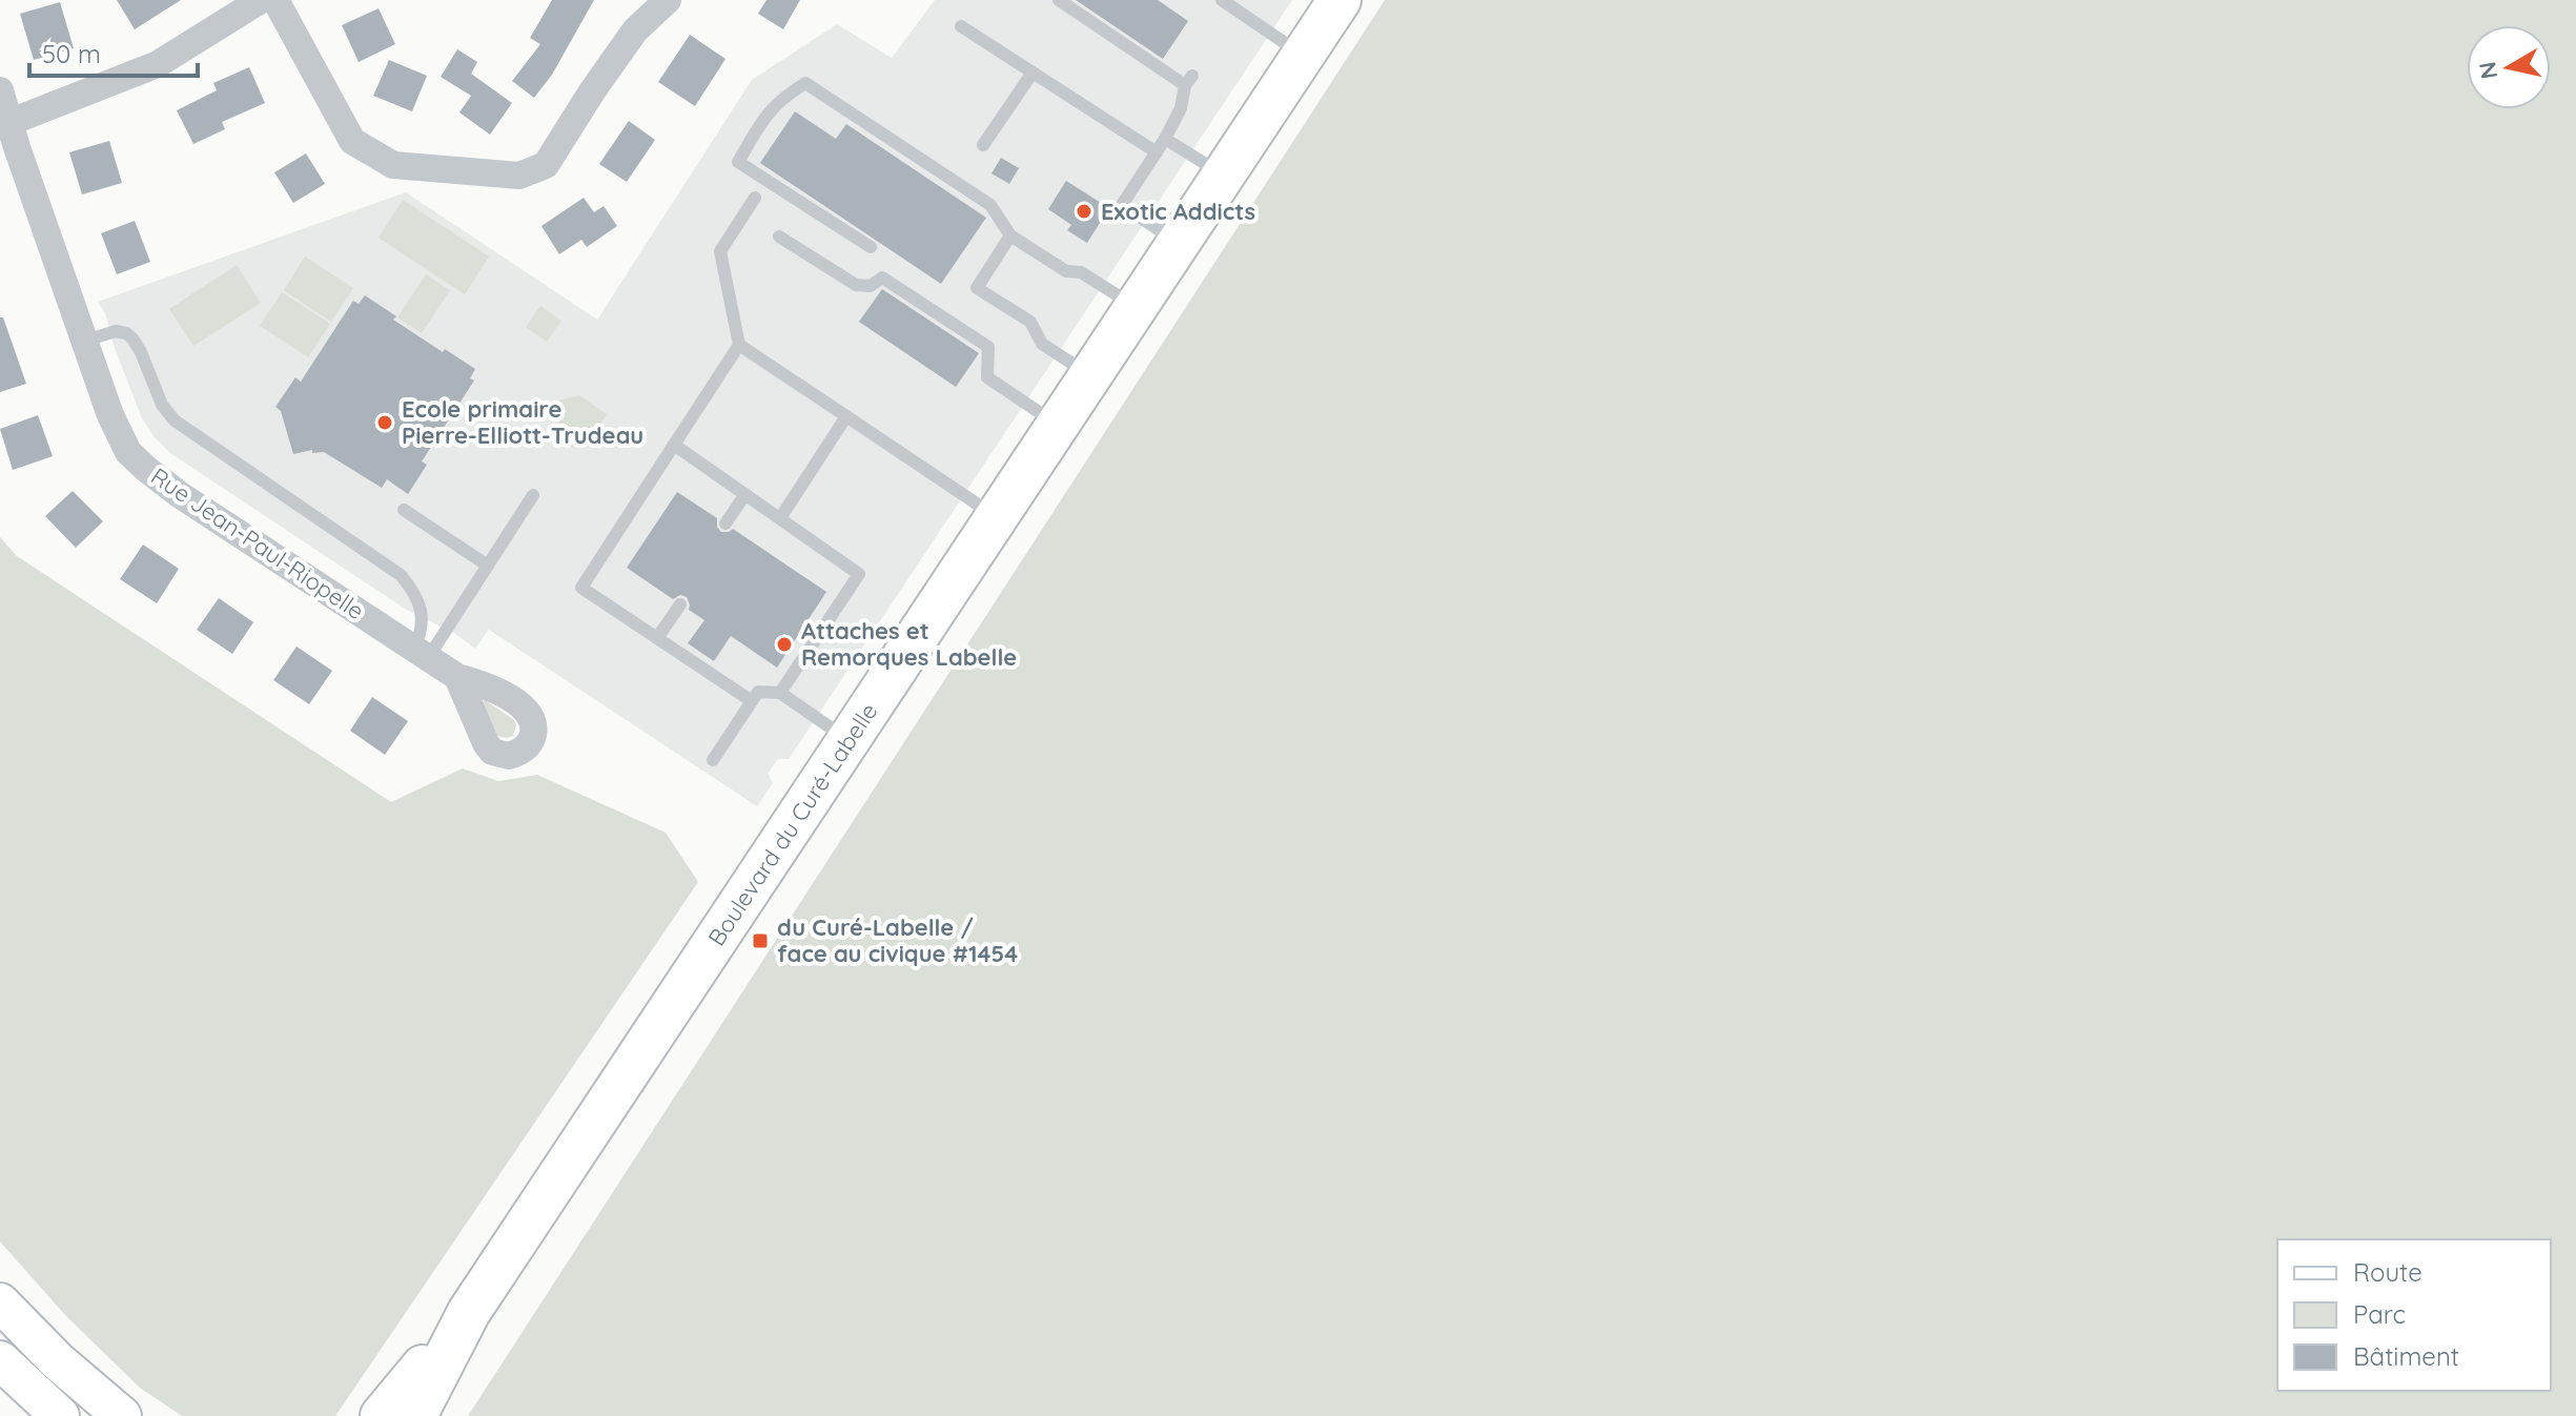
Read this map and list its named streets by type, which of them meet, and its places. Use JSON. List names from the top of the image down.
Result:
{
  "streets": {
    "main road": ["Boulevard du Curé-Labelle"],
    "street": ["Rue Jean-Paul-Riopelle"]
  },
  "places": {
    "other": ["Exotic Addicts", "Ecole primaire Pierre-Elliott-Trudeau", "Attaches et Remorques Labelle"],
    "transit": ["du Curé-Labelle / face au civique #1454"]
  },
  "legend": ["Route", "Parc", "Bâtiment"],
  "scale_bar": "50 m",
  "north": "left"
}
